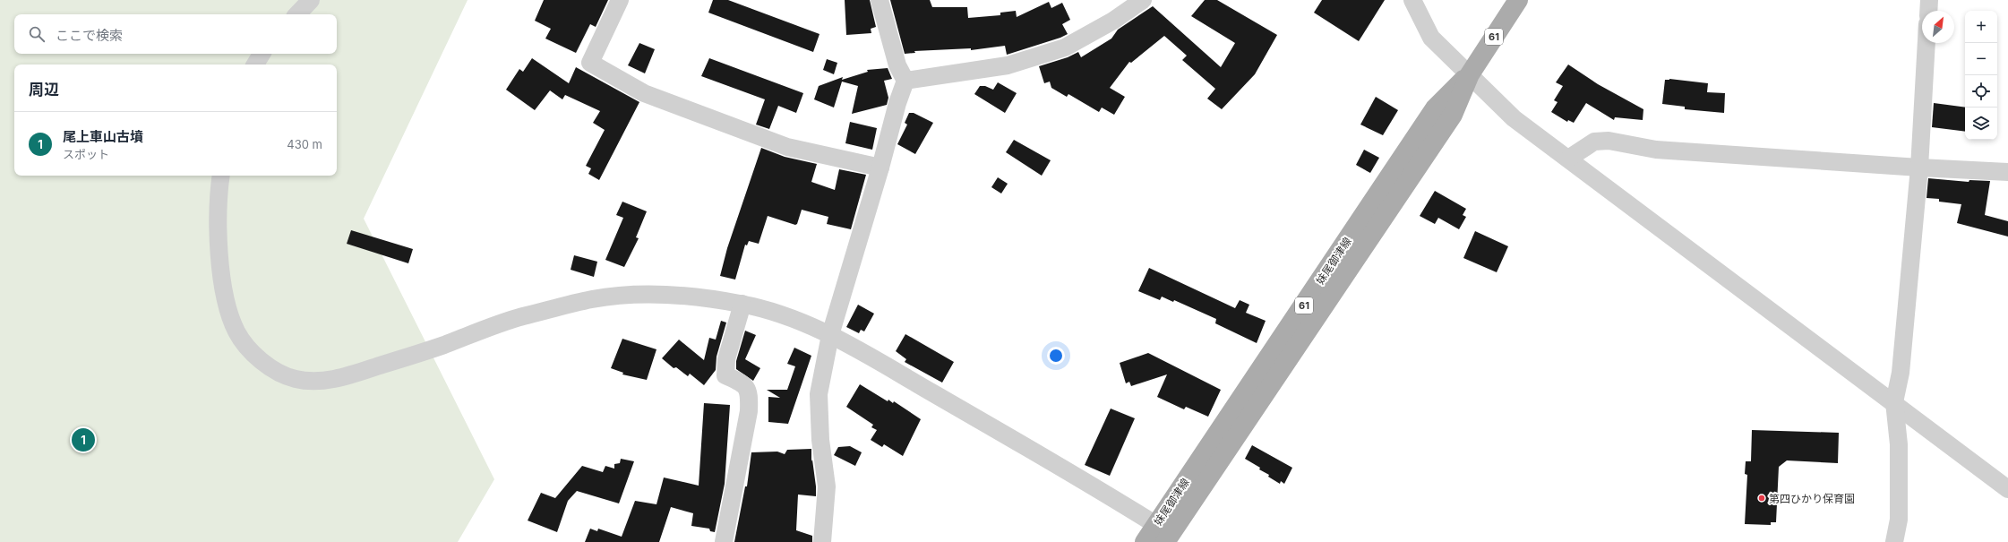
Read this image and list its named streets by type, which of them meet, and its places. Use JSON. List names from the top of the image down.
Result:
{
  "streets": {
    "main road": ["61", "妹尾御津線"]
  },
  "places": ["第四ひかり保育園"],
  "north": "top right",
  "page": {
    "map_buttons": ["+", "−"],
    "search": "ここで検索",
    "heading": "周辺",
    "list": [
      {
        "mark": "1",
        "name": "尾上車山古墳",
        "note": "スポット",
        "value": "430 m"
      }
    ],
    "pins": "1"
  }
}
